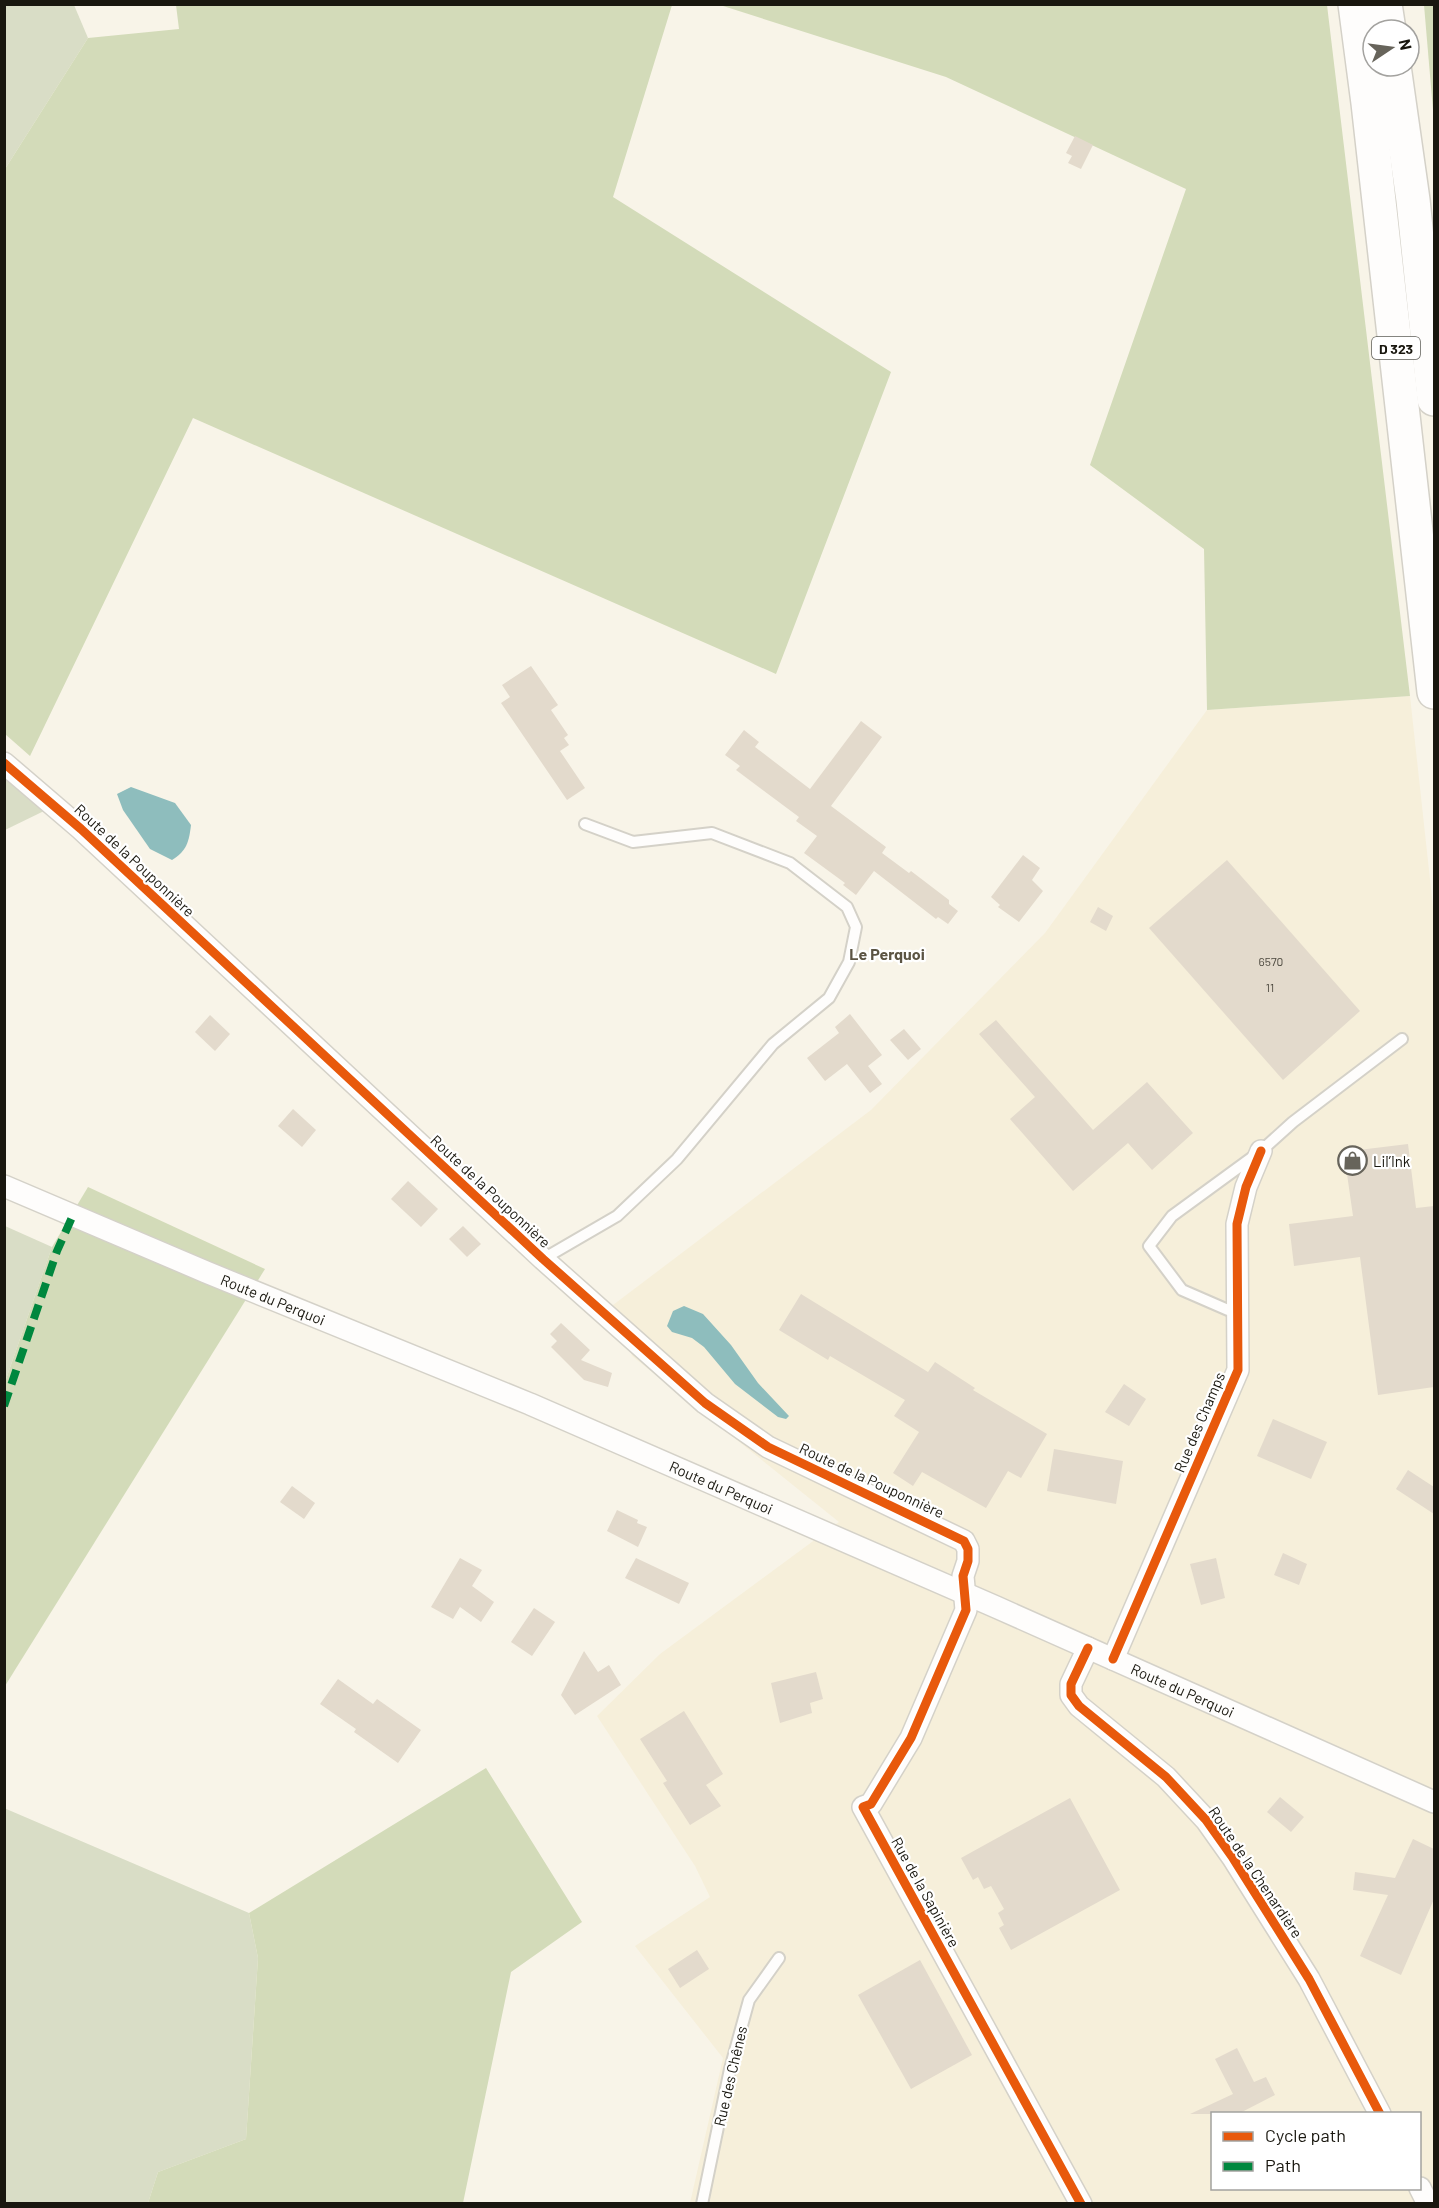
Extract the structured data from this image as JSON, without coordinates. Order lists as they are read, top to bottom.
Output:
{
  "streets": {
    "highway": ["D 323"],
    "street": [
      "Route de la Pouponnière",
      "Route du Perquoi",
      "Rue des Champs",
      "Route de la Chenardière",
      "Rue de la Sapinière"
    ],
    "lane": ["Rue des Chênes"]
  },
  "crossings": [
    ["Route de la Pouponnière", "Route du Perquoi"],
    ["Route de la Pouponnière", "Rue de la Sapinière"],
    ["Route du Perquoi", "Rue des Champs"],
    ["Route du Perquoi", "Route de la Chenardière"],
    ["Route du Perquoi", "Rue de la Sapinière"]
  ],
  "districts": ["Le Perquoi"],
  "places": {
    "shop": ["Lil’Ink"]
  },
  "house_numbers": ["6570", "11"],
  "legend": ["Cycle path", "Path"],
  "north": "right"
}
